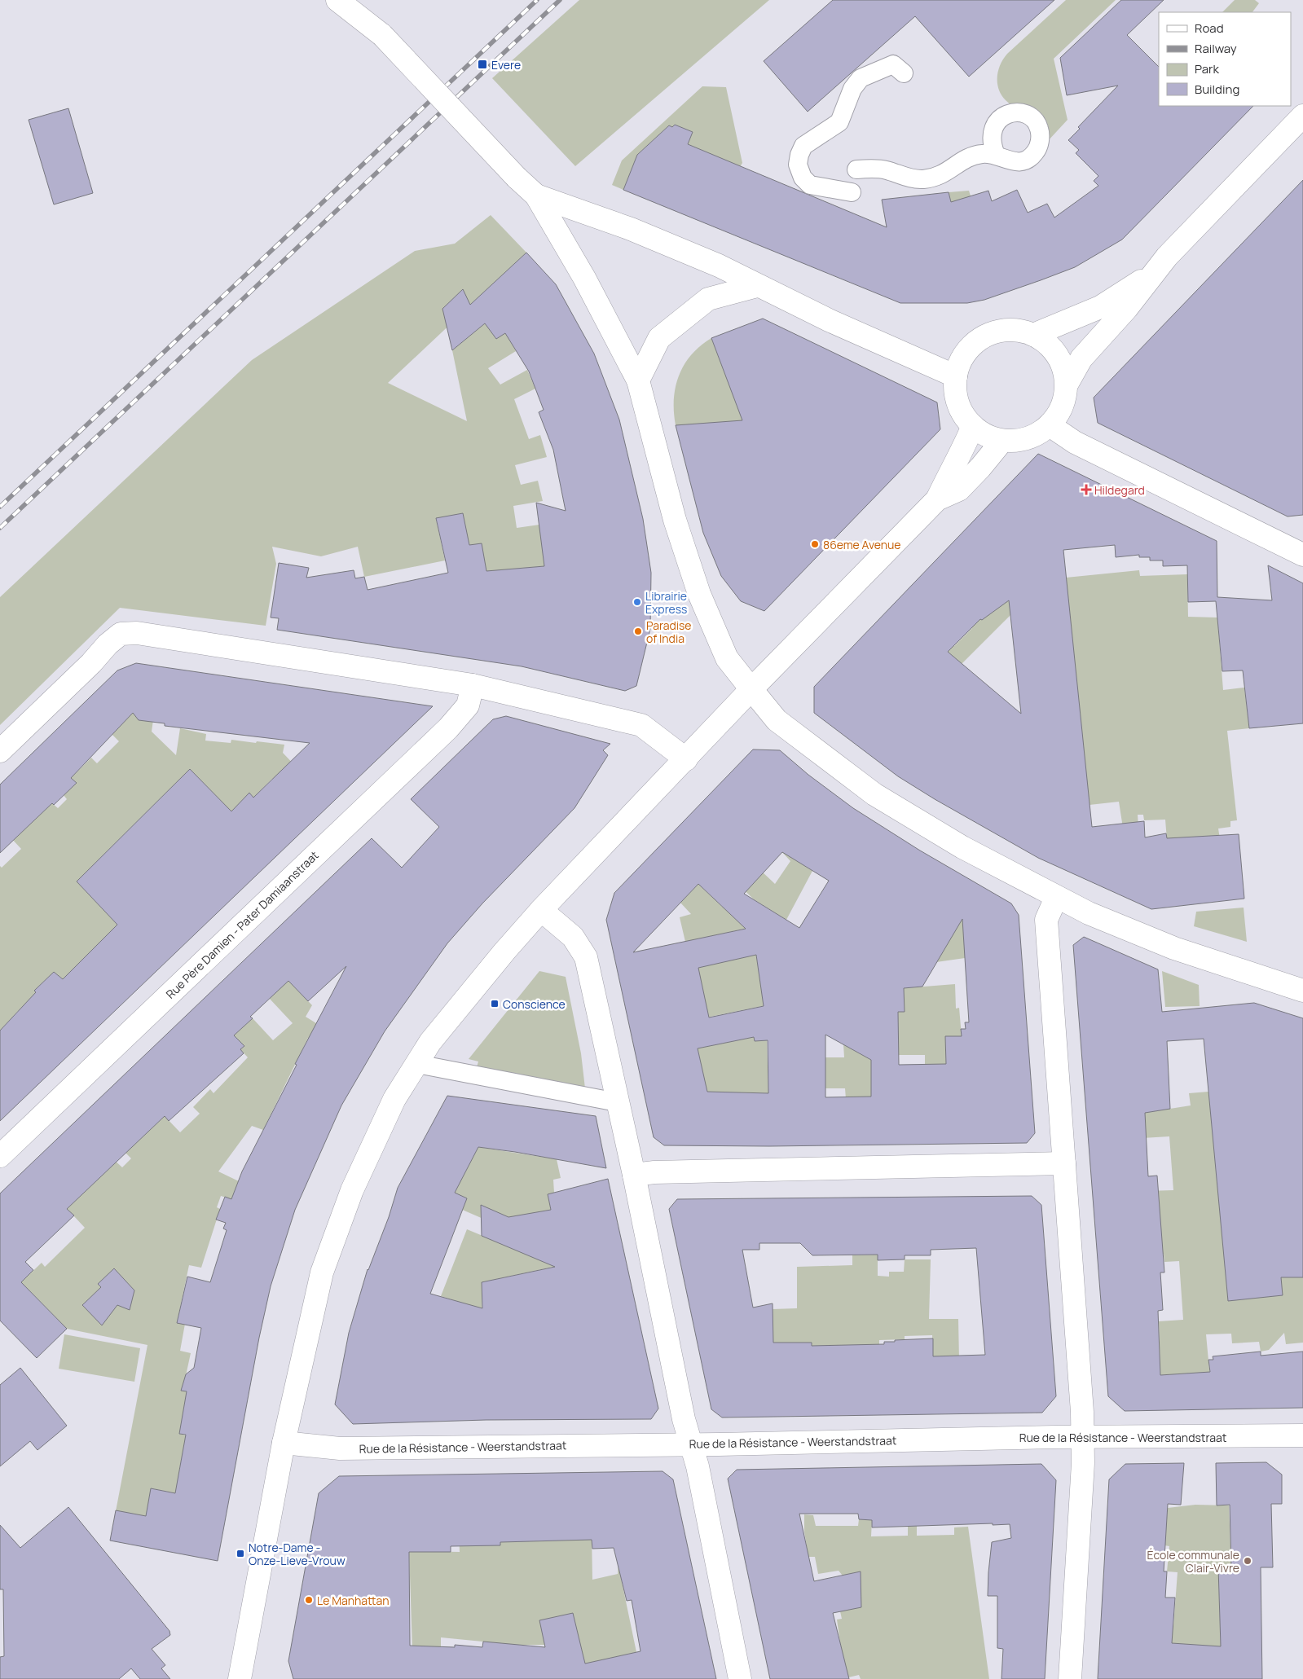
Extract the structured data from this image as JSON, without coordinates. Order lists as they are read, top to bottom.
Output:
{
  "streets": {
    "street": ["Rue Père Damien - Pater Damiaanstraat", "Rue de la Résistance - Weerstandstraat"]
  },
  "places": {
    "transit": ["Evere", "Conscience", "Notre-Dame - Onze-Lieve-Vrouw"],
    "health": ["Hildegard"],
    "other": [
      "86eme Avenue",
      "Librairie Express",
      "Paradise of India",
      "École communale Clair-Vivre",
      "Le Manhattan"
    ]
  },
  "legend": [
    "Road",
    "Railway",
    "Park",
    "Building"
  ]
}
